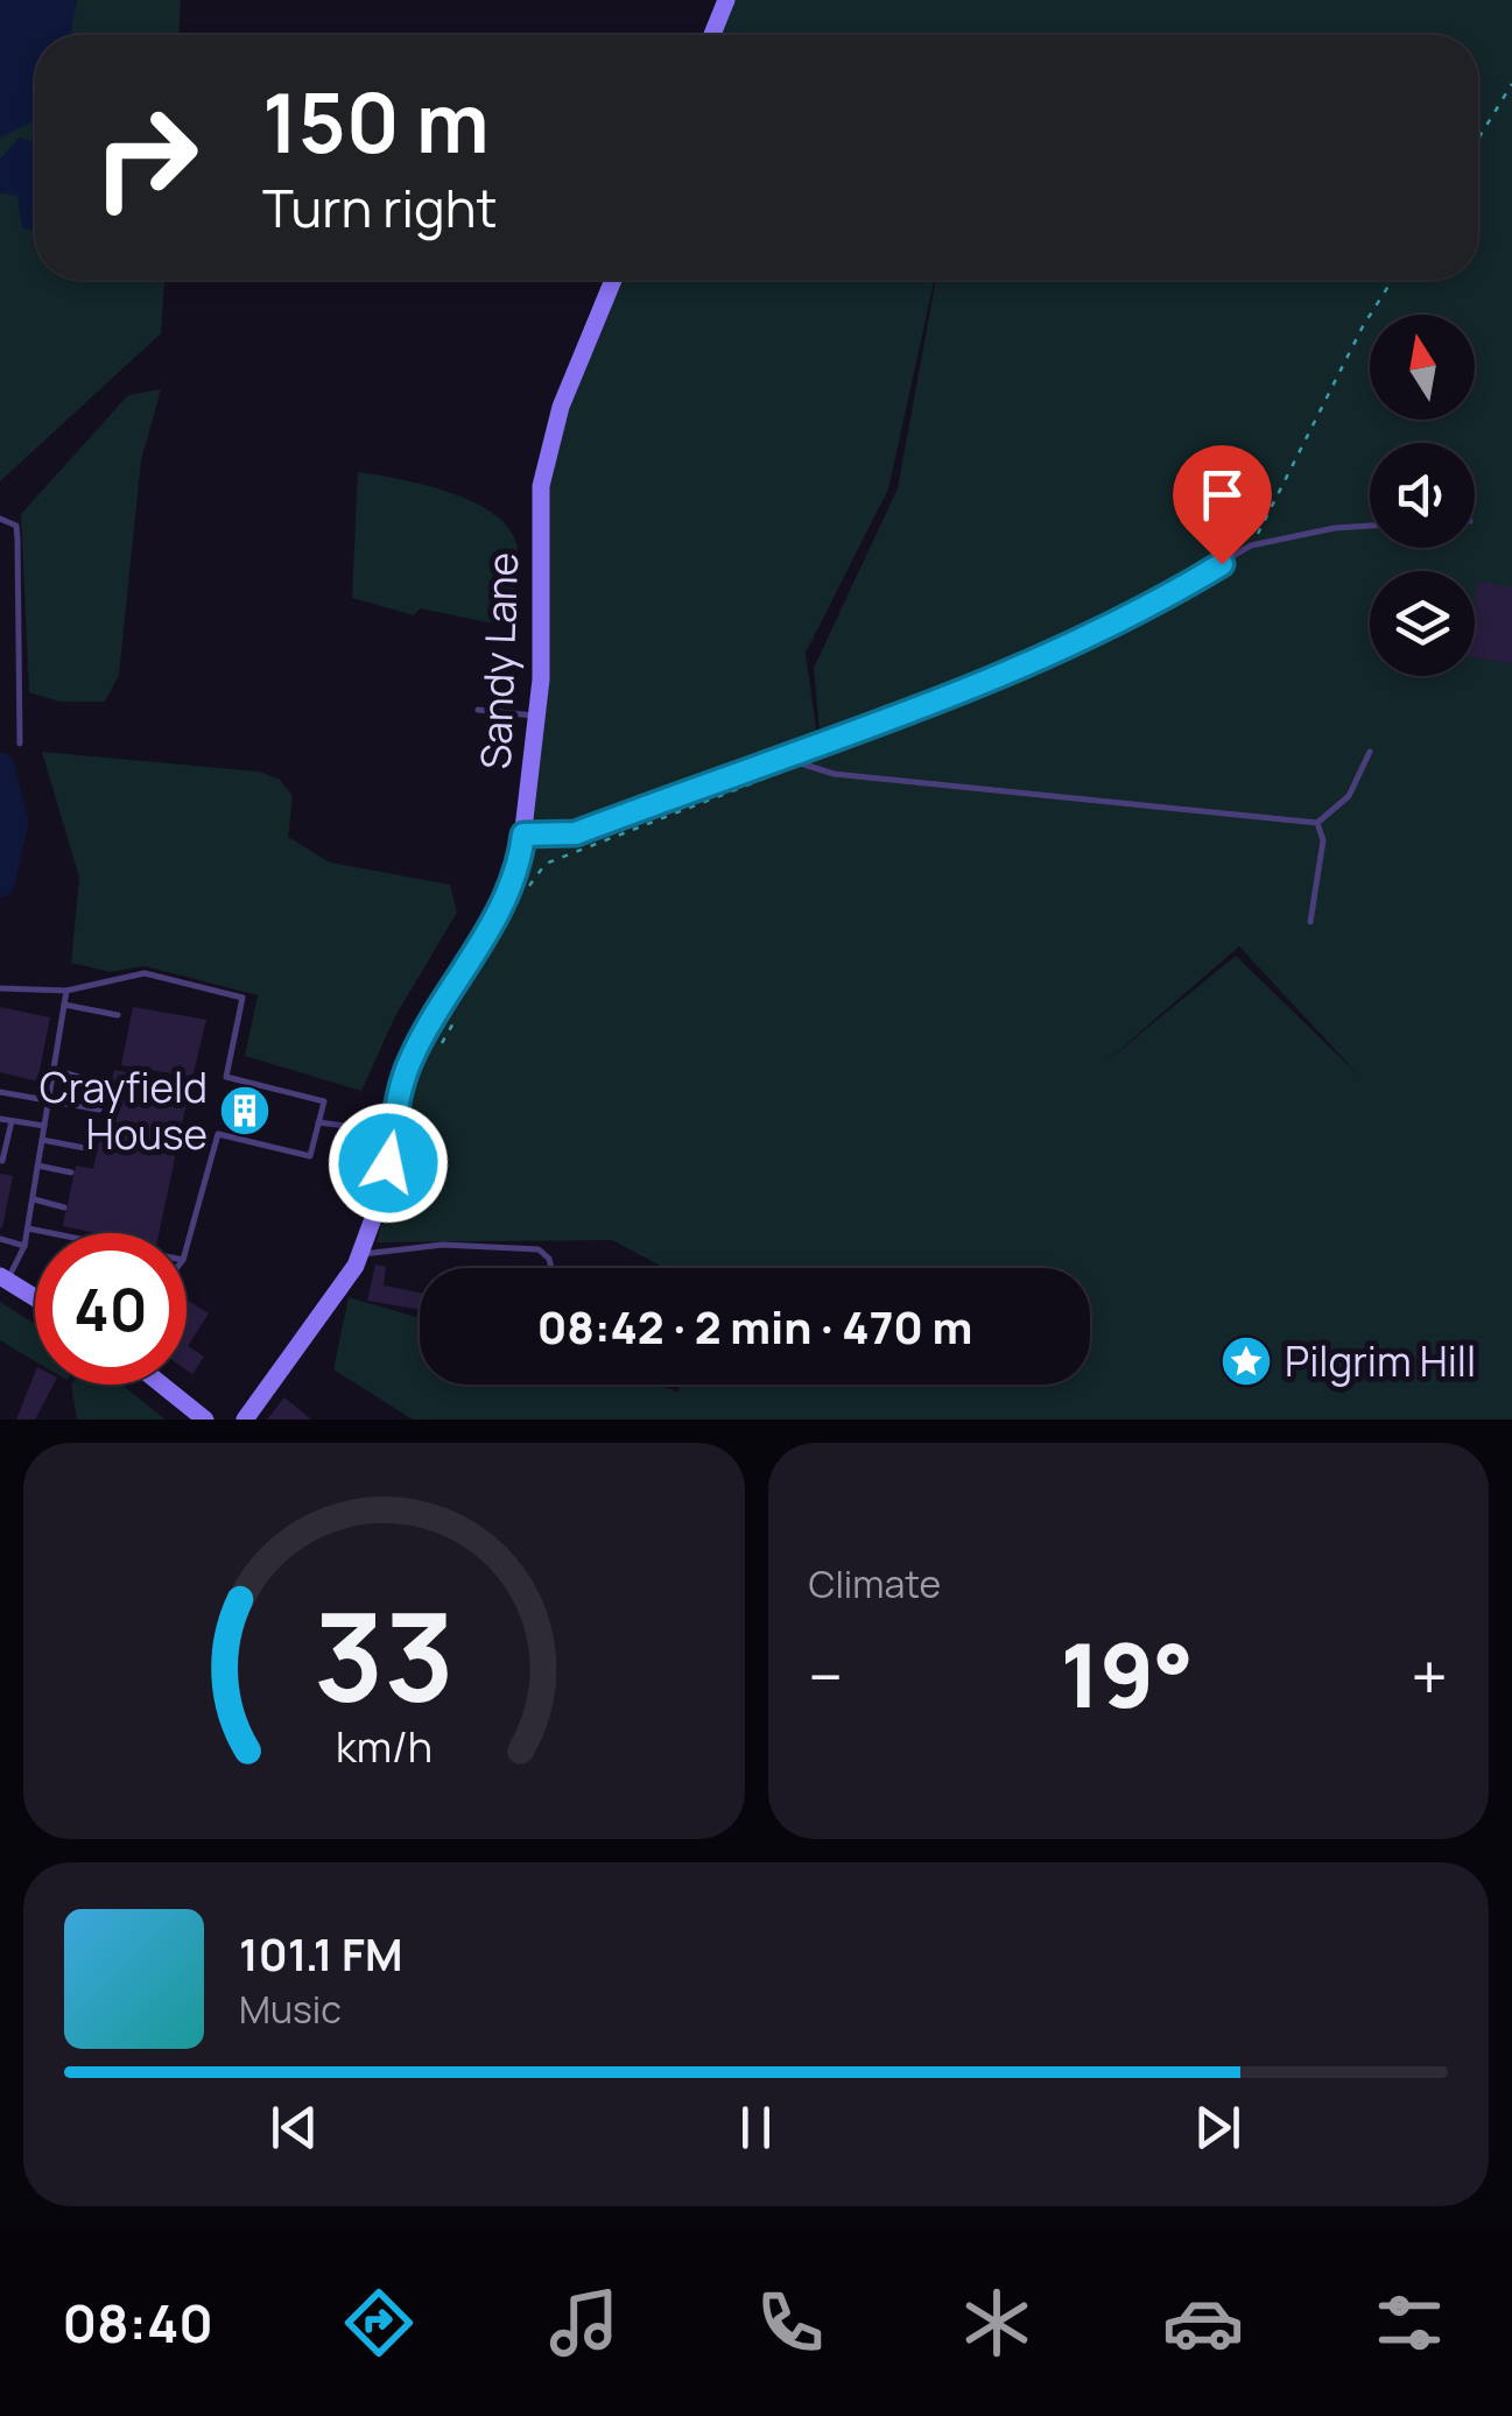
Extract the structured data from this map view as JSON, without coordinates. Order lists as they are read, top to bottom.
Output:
{
  "streets": {
    "street": ["Sandy Lane"]
  },
  "places": {
    "building": ["Crayfield House"],
    "place": ["Pilgrim Hill"]
  },
  "north": "top",
  "page": {
    "turn": ["150 m", "Turn right"],
    "limit": "40",
    "trip": "08:42 · 2 min · 470 m",
    "tile": "Climate",
    "heat": ["−", "19°", "+"],
    "song": ["101.1 FM", "Music"],
    "tabs": "08:40",
    "gauge": ["33", "km/h"]
  }
}
